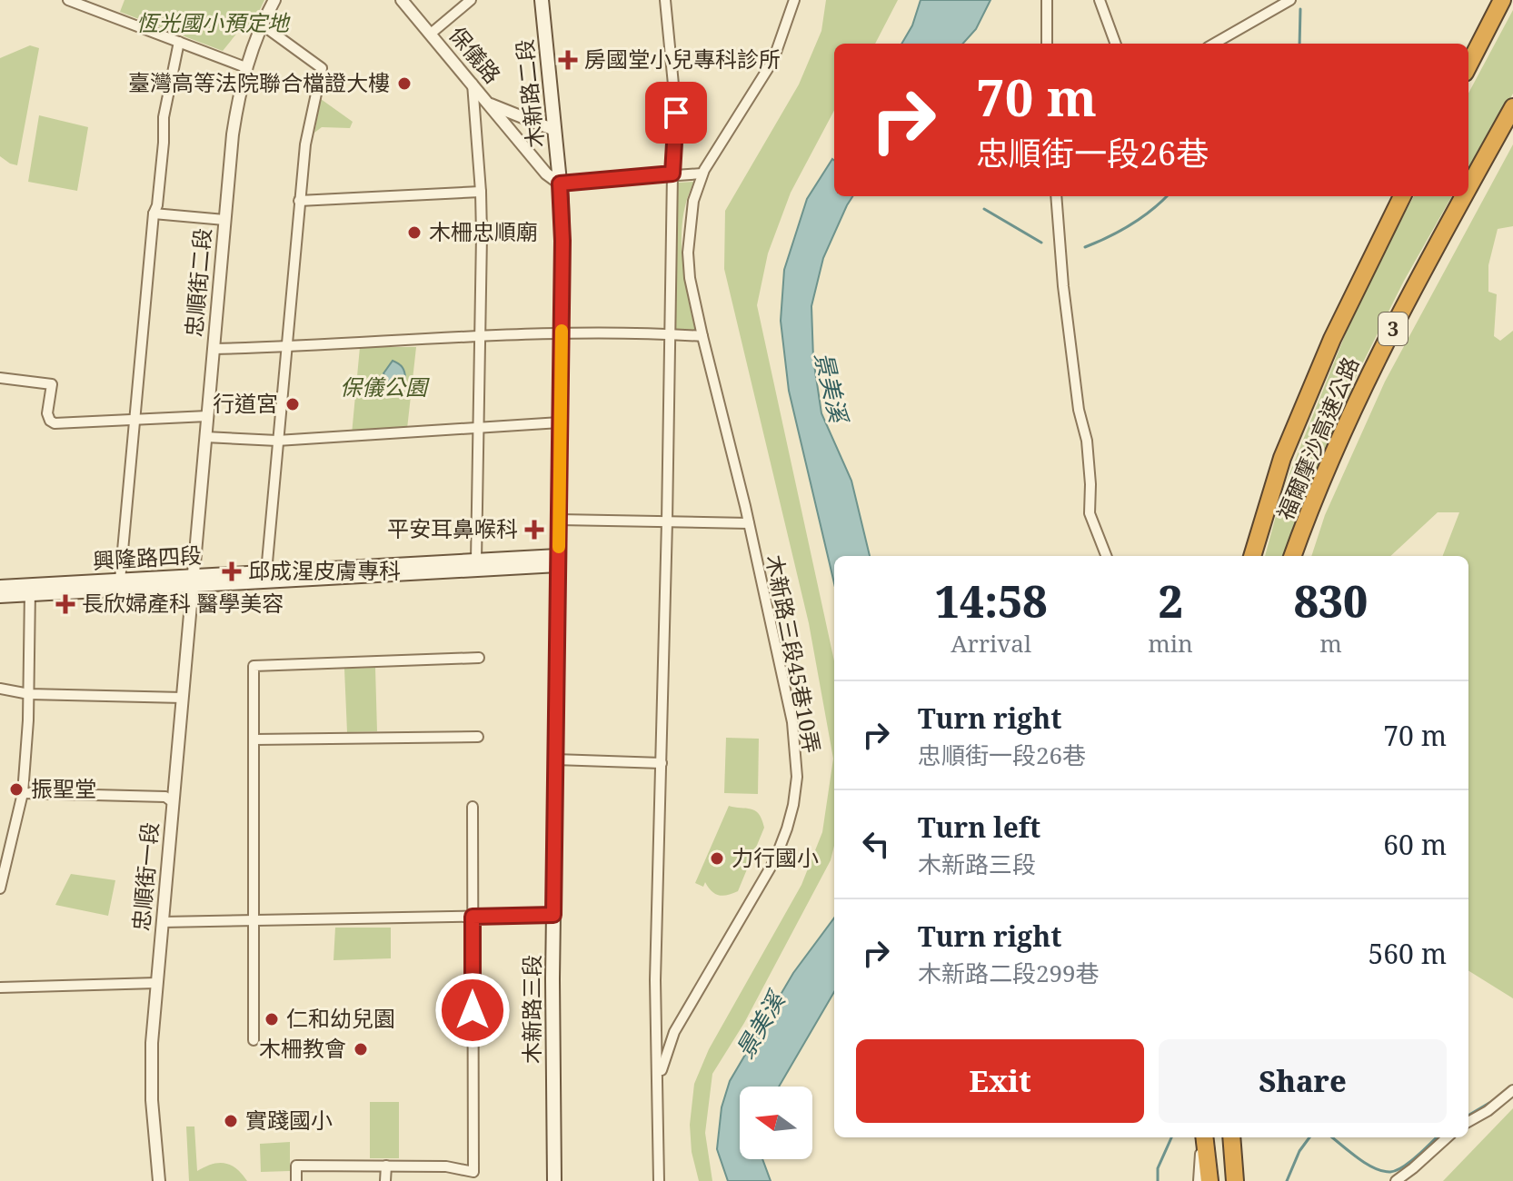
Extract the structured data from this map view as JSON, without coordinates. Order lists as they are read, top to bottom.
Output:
{
  "streets": {
    "highway": ["3", "福爾摩沙高速公路"],
    "main road": ["木新路二段", "興隆路四段", "木新路三段"],
    "street": [
      "保儀路",
      "忠順街二段",
      "木新路三段45巷10弄",
      "忠順街一段"
    ]
  },
  "crossings": [
    ["保儀路", "木新路二段"],
    ["保儀路", "木新路三段"],
    ["木新路二段", "木新路三段"],
    ["忠順街二段", "興隆路四段"],
    ["忠順街二段", "忠順街一段"],
    ["興隆路四段", "忠順街一段"],
    ["興隆路四段", "木新路三段"]
  ],
  "water": ["景美溪"],
  "parks": ["恆光國小預定地", "保儀公園"],
  "places": {
    "health": [
      "房國堂小兒專科診所",
      "平安耳鼻喉科",
      "邱成湦皮膚專科",
      "長欣婦產科 醫學美容"
    ],
    "other": [
      "臺灣高等法院聯合檔證大樓",
      "木柵忠順廟",
      "行道宮",
      "振聖堂",
      "力行國小",
      "仁和幼兒園",
      "木柵教會",
      "實踐國小"
    ]
  },
  "north": "left",
  "page": {
    "turn": ["70 m", "忠順街一段26巷"],
    "eta": [
      "14:58",
      "Arrival",
      "2",
      "min",
      "830",
      "m"
    ],
    "list": [
      {
        "name": "Turn right",
        "note": "忠順街一段26巷",
        "value": "70 m"
      },
      {
        "name": "Turn left",
        "note": "木新路三段",
        "value": "60 m"
      },
      {
        "name": "Turn right",
        "note": "木新路二段299巷",
        "value": "560 m"
      }
    ],
    "buttons": ["Exit", "Share"]
  }
}
